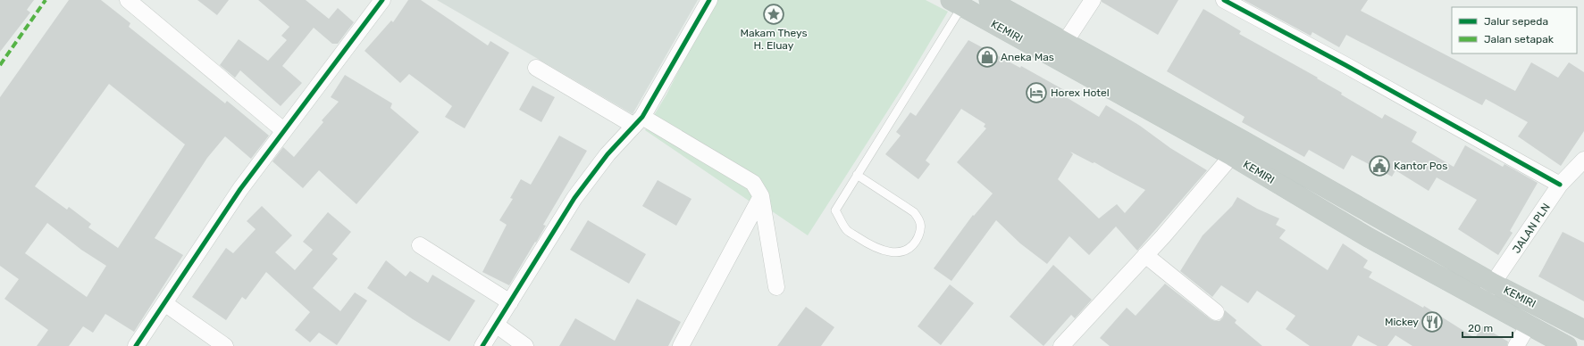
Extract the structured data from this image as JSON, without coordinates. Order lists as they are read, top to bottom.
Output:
{
  "streets": {
    "highway": ["KEMIRI"],
    "street": ["JALAN PLN"]
  },
  "crossings": [
    ["KEMIRI", "JALAN PLN"]
  ],
  "places": {
    "place": ["Makam Theys H. Eluay"],
    "shop": ["Aneka Mas"],
    "hotel": ["Horex Hotel"],
    "public building": ["Kantor Pos"],
    "restaurant": ["Mickey"]
  },
  "legend": ["Jalur sepeda", "Jalan setapak"],
  "scale_bar": "20 m"
}
